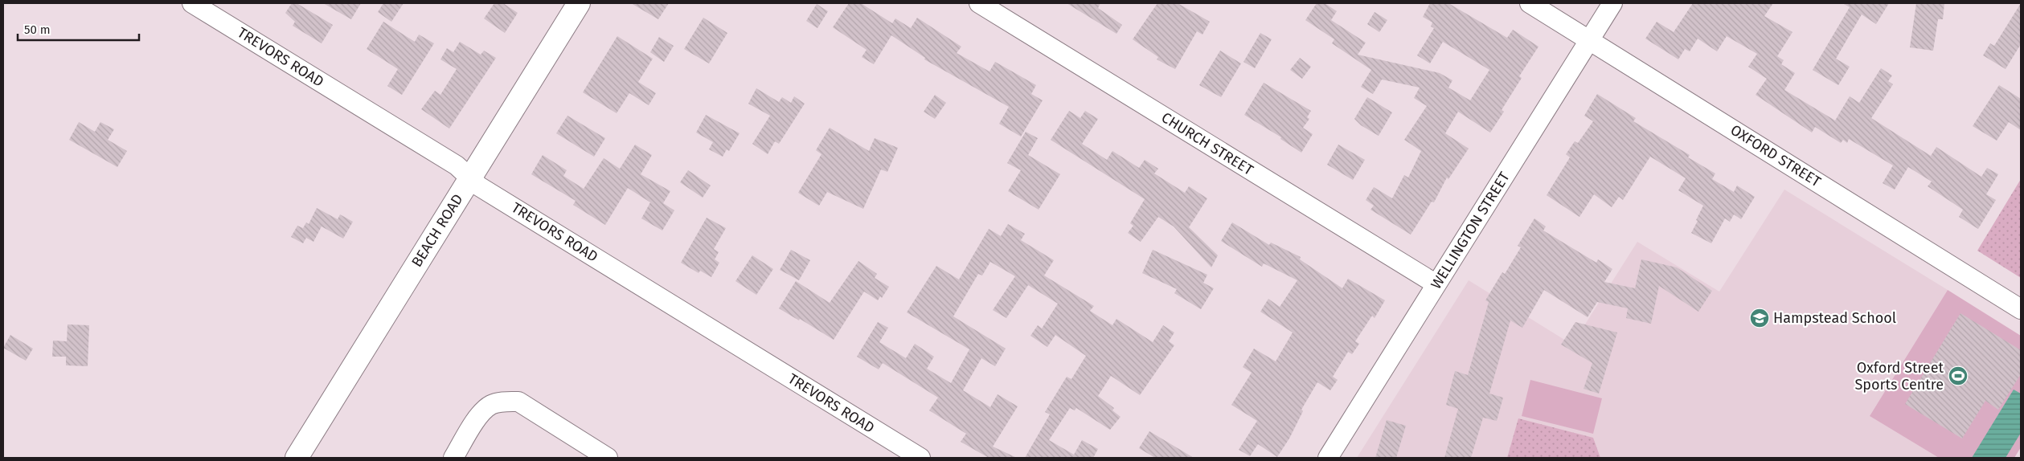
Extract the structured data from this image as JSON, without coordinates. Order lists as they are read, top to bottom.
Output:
{
  "streets": {
    "street": [
      "TREVORS ROAD",
      "CHURCH STREET",
      "OXFORD STREET",
      "BEACH ROAD",
      "WELLINGTON STREET"
    ]
  },
  "crossings": [
    ["TREVORS ROAD", "BEACH ROAD"],
    ["CHURCH STREET", "WELLINGTON STREET"],
    ["OXFORD STREET", "WELLINGTON STREET"]
  ],
  "places": {
    "school or university": ["Hampstead School"],
    "sports": ["Oxford Street Sports Centre"]
  },
  "scale_bar": "50 m"
}
